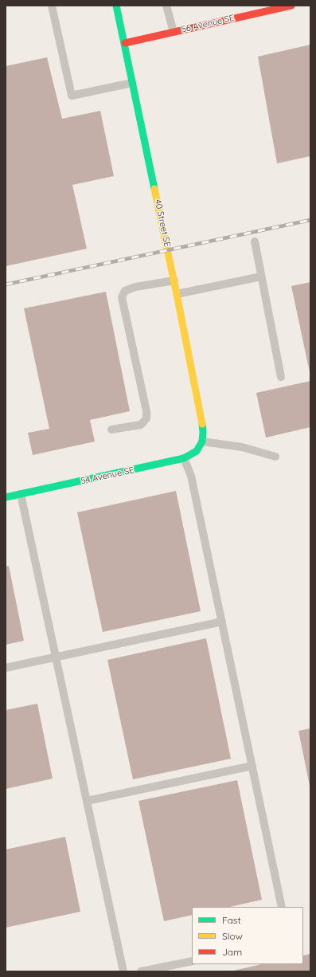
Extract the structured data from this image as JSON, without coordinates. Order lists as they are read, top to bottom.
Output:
{
  "streets": {
    "street": ["56 Avenue SE", "40 Street SE", "54 Avenue SE"]
  },
  "crossings": [
    ["56 Avenue SE", "40 Street SE"],
    ["40 Street SE", "54 Avenue SE"]
  ],
  "legend": ["Fast", "Slow", "Jam"]
}
